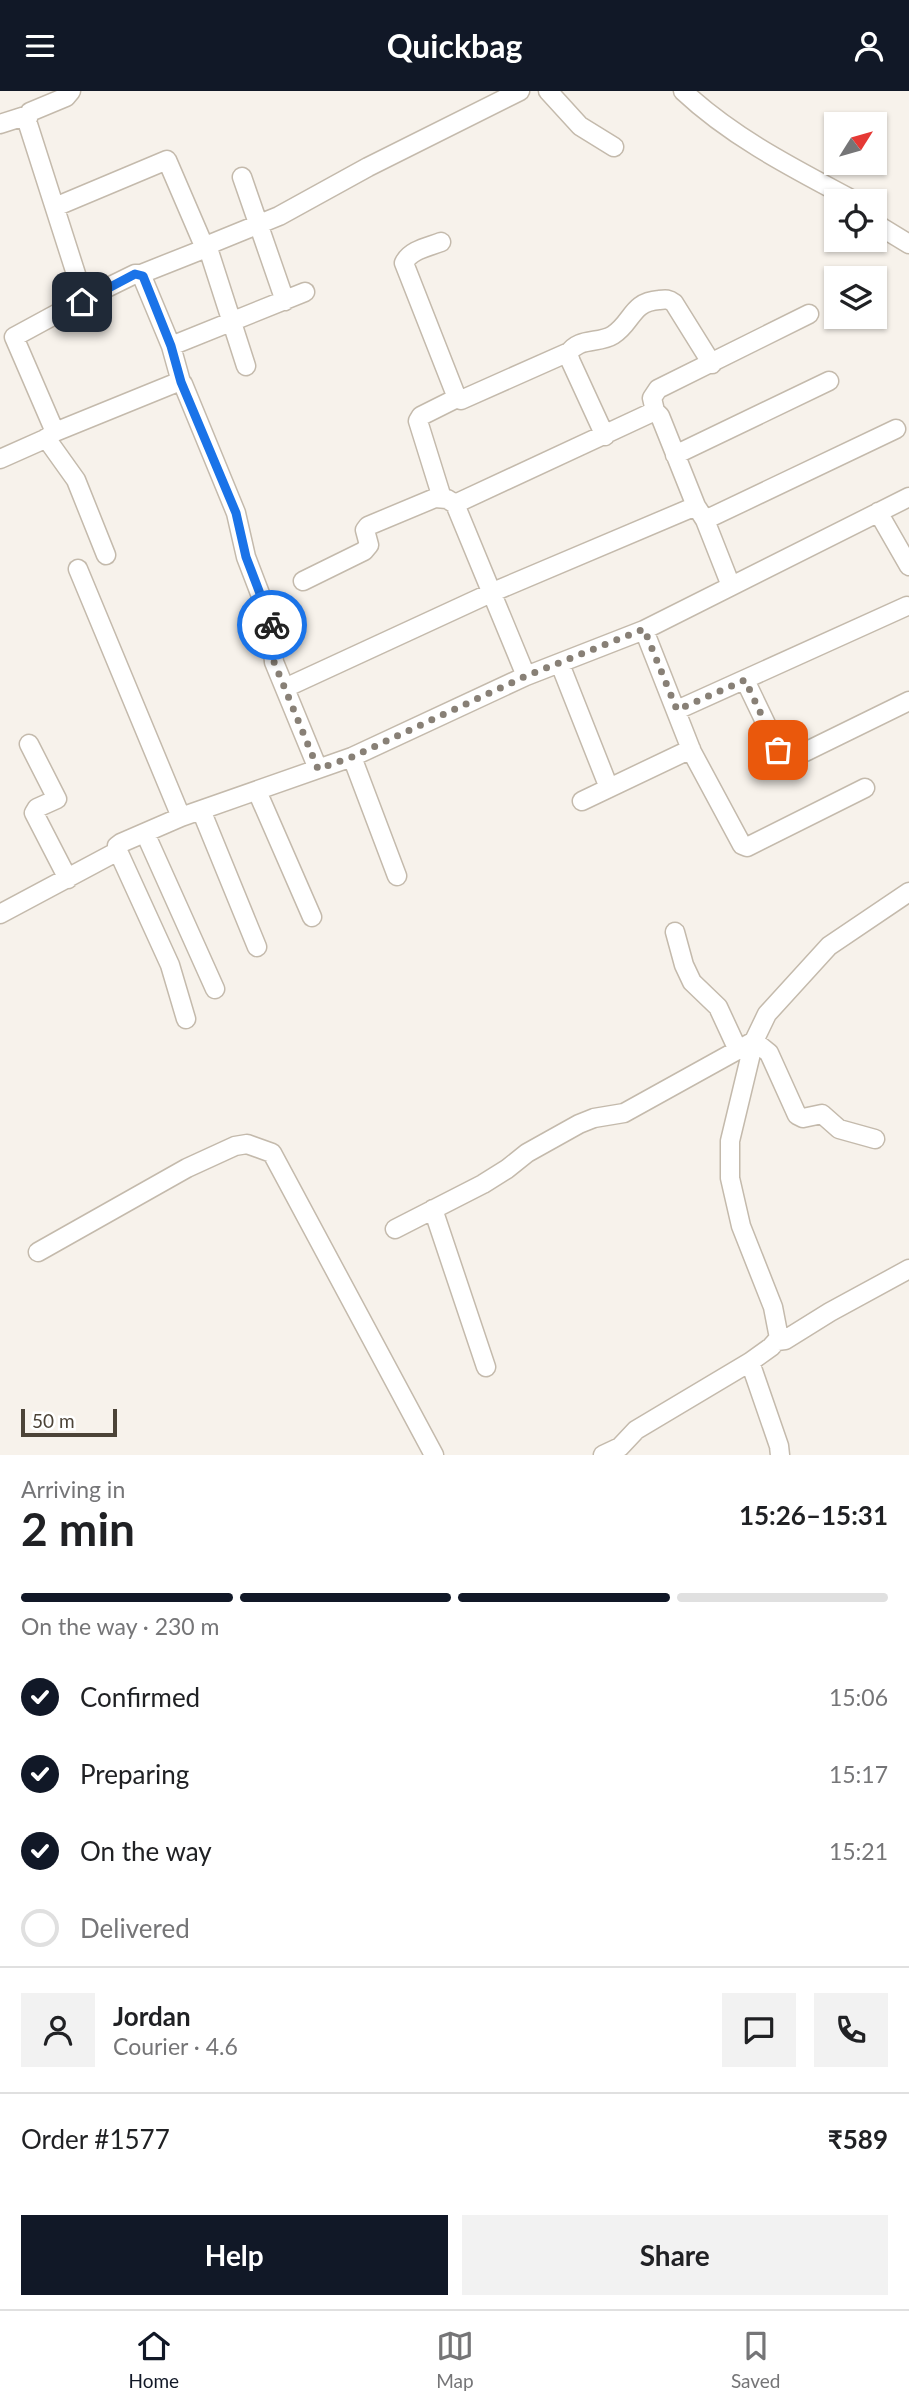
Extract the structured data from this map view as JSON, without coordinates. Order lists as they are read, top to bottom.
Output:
{
  "scale_bar": "50 m",
  "north": "top right",
  "page": {
    "header": "Quickbag",
    "scale": "50 m",
    "heading": ["2 min", "Arriving in", "15:26–15:31"],
    "panel": [
      "Jordan",
      "Courier · 4.6",
      "Order #1577",
      "₹589"
    ],
    "bar": "On the way · 230 m",
    "list": [
      ["Confirmed", "15:06"],
      ["Preparing", "15:17"],
      ["On the way", "15:21"],
      "Delivered"
    ],
    "buttons": ["Help", "Share"],
    "tabs": ["Home", "Map", "Saved"]
  }
}
